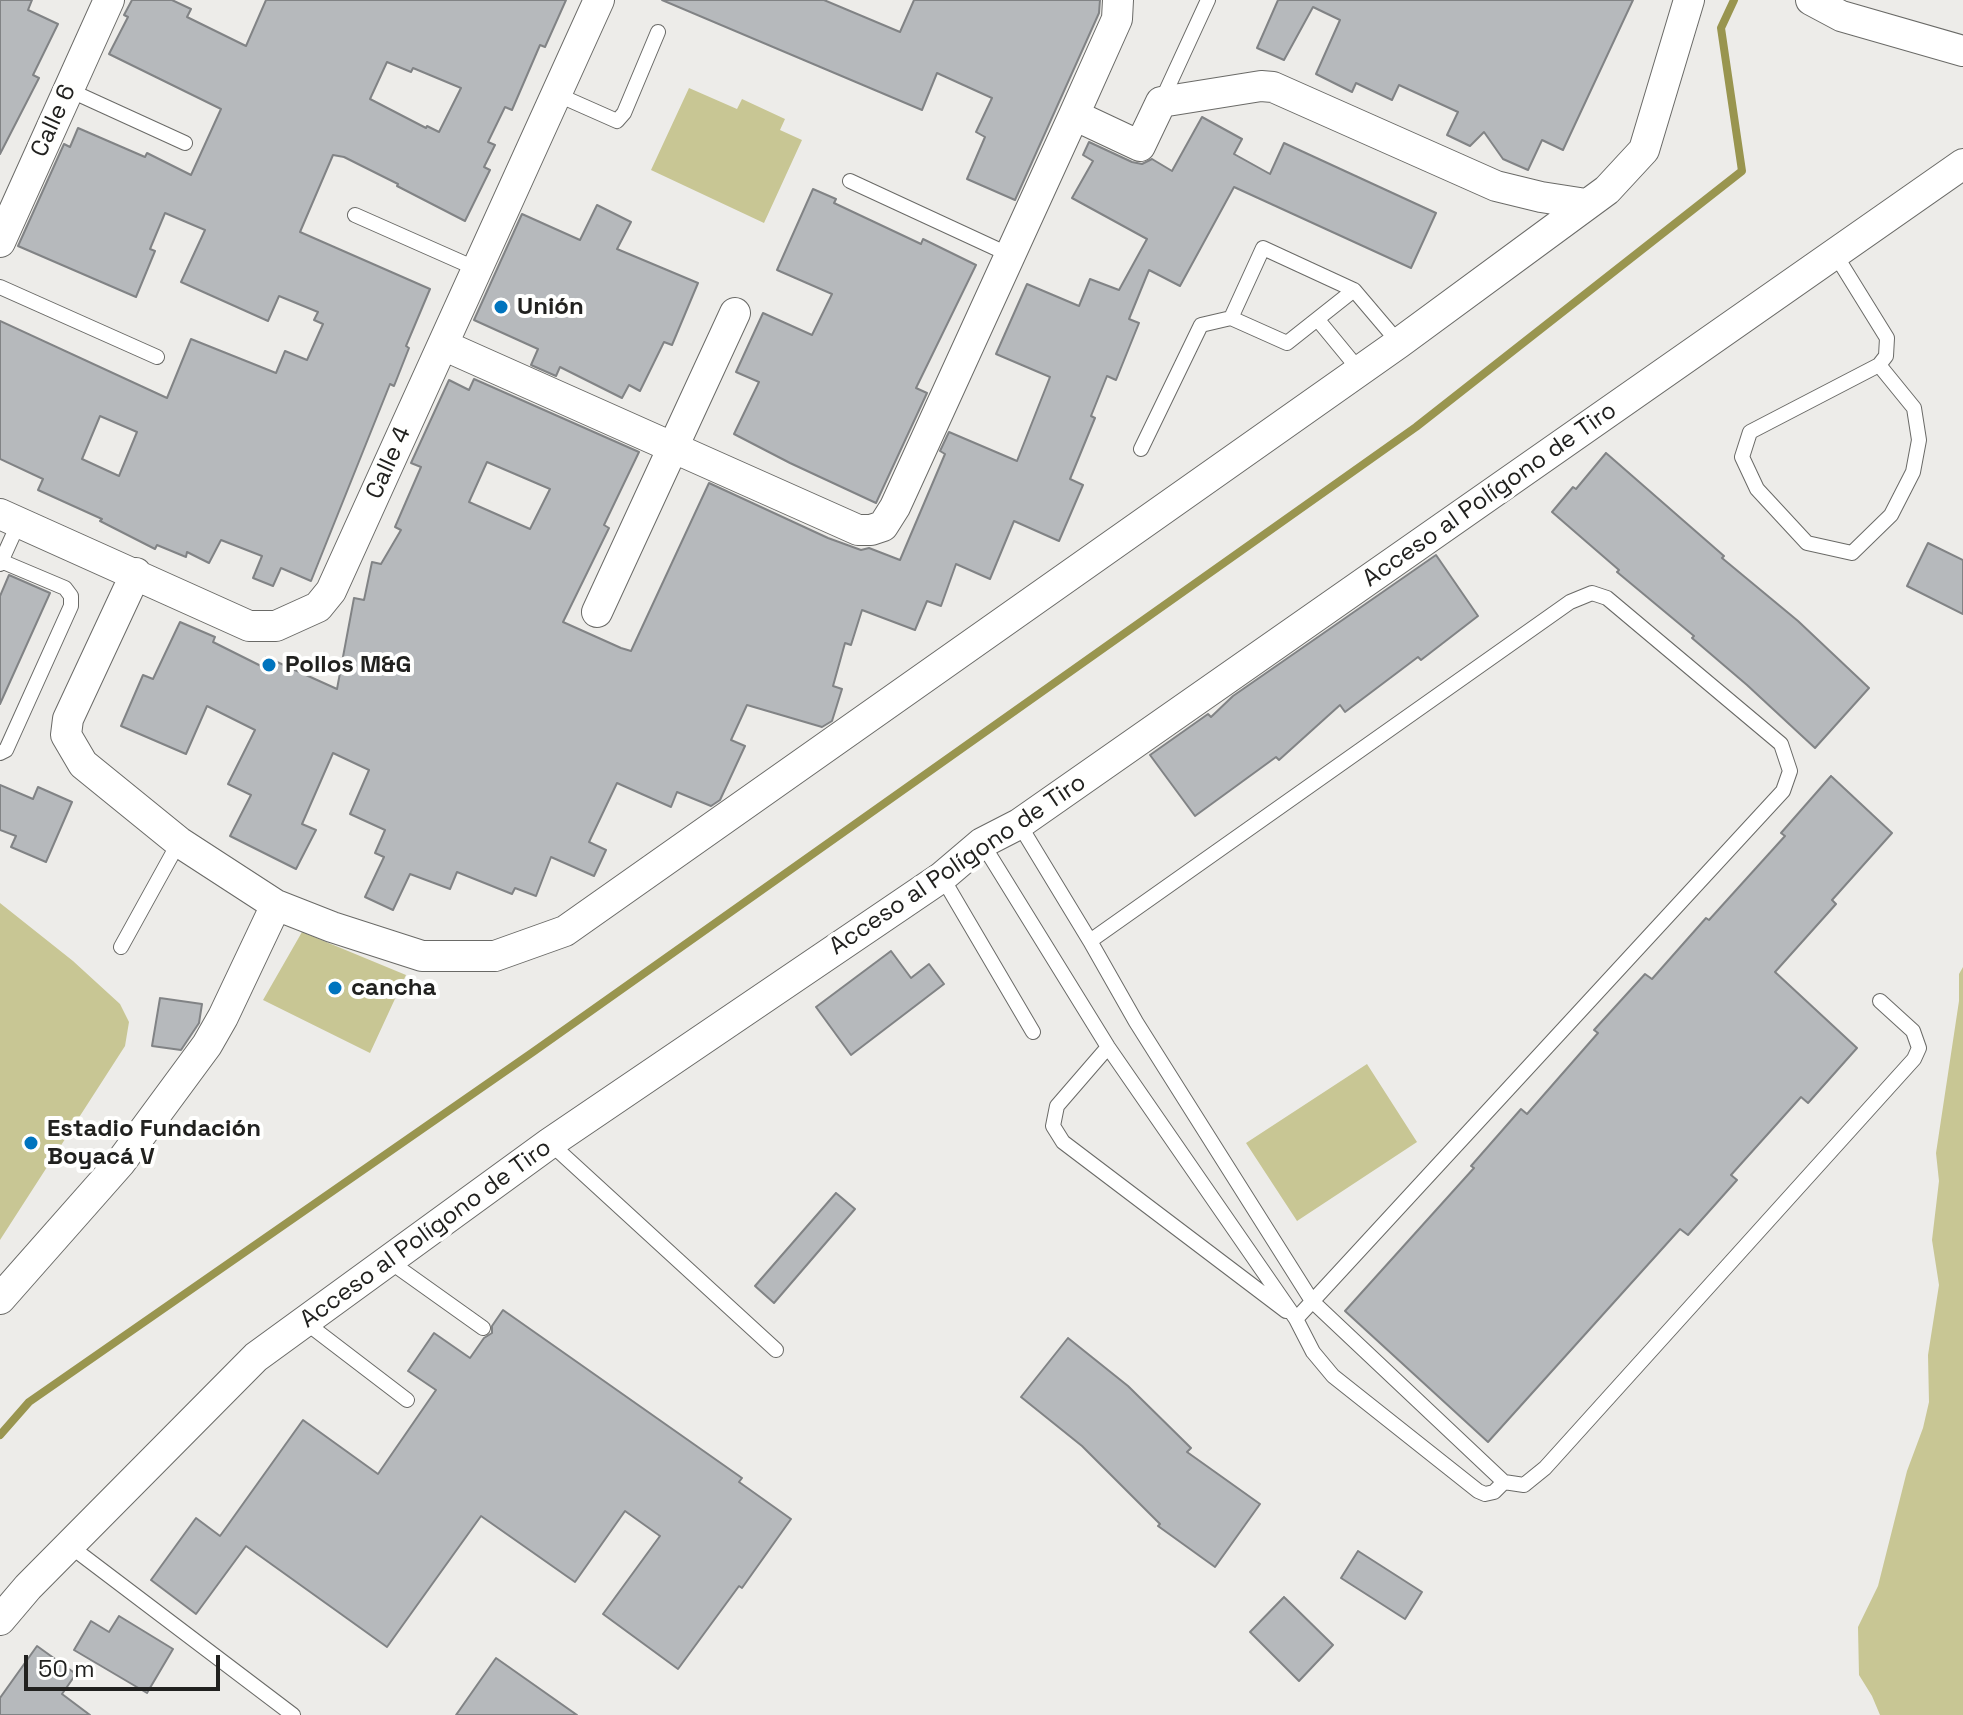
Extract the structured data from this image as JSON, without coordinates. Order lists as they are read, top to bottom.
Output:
{
  "streets": {
    "street": ["Calle 6", "Calle 4", "Acceso al Polígono de Tiro"]
  },
  "places": [
    "Unión",
    "Pollos M&G",
    "cancha",
    "Estadio Fundación Boyacá V"
  ],
  "scale_bar": "50 m"
}
